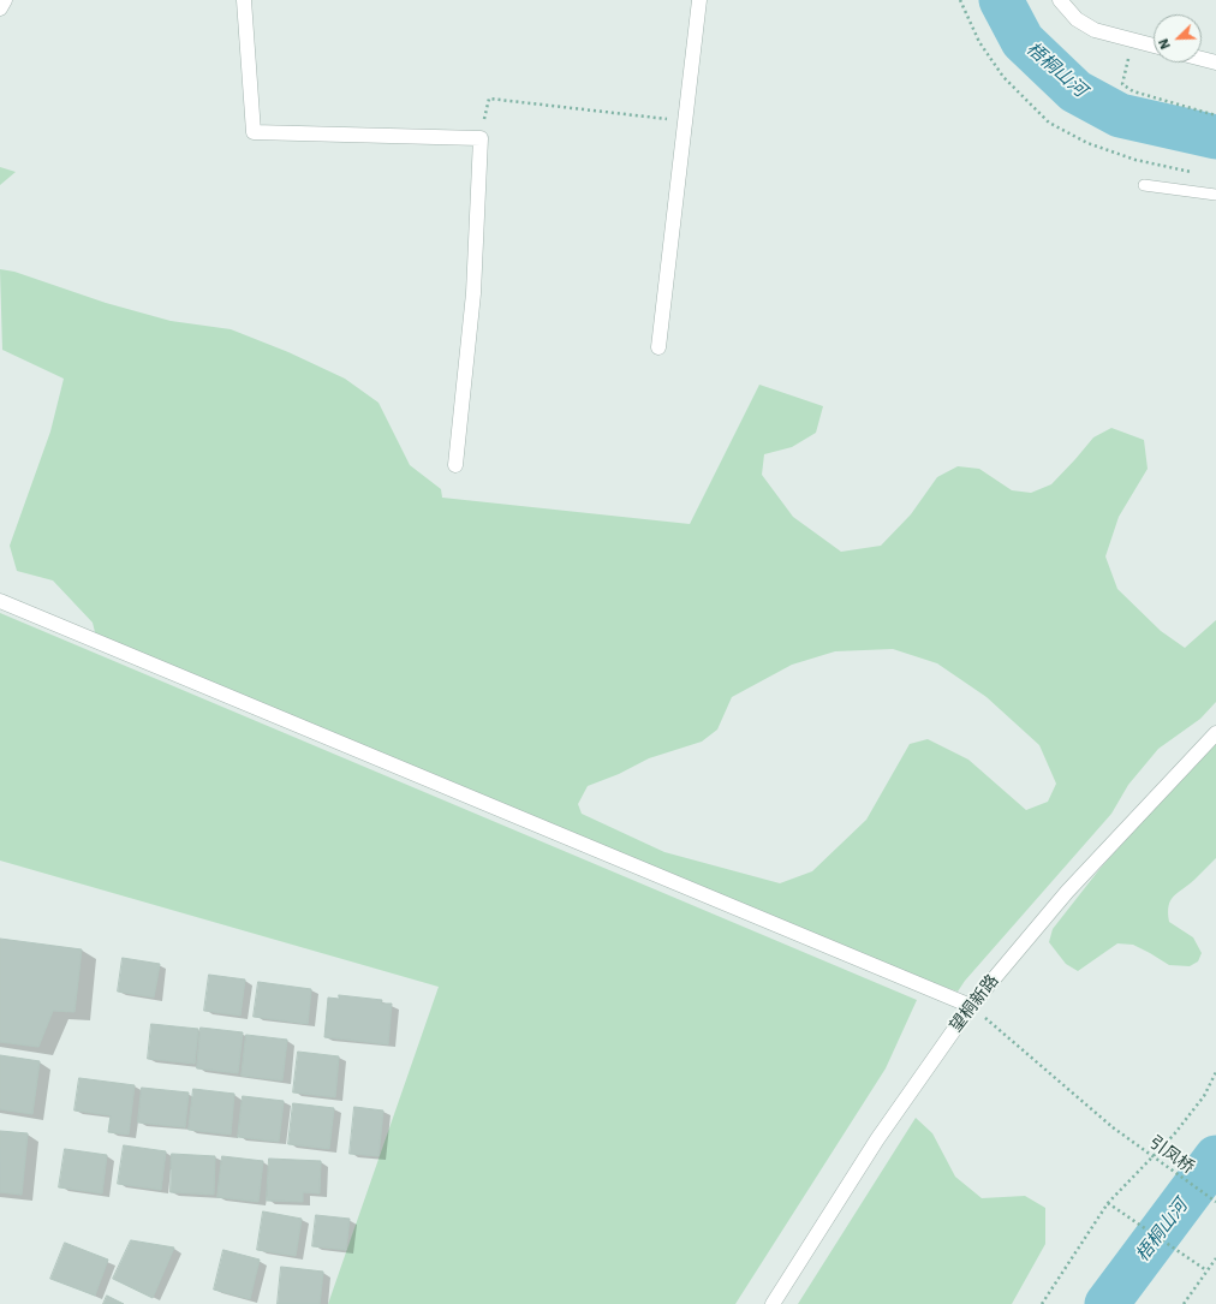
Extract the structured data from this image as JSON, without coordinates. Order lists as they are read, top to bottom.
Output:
{
  "streets": {
    "street": ["望桐新路"],
    "path": ["引凤桥"]
  },
  "crossings": [
    ["望桐新路", "引凤桥"]
  ],
  "water": ["梧桐山河"],
  "north": "bottom left"
}
